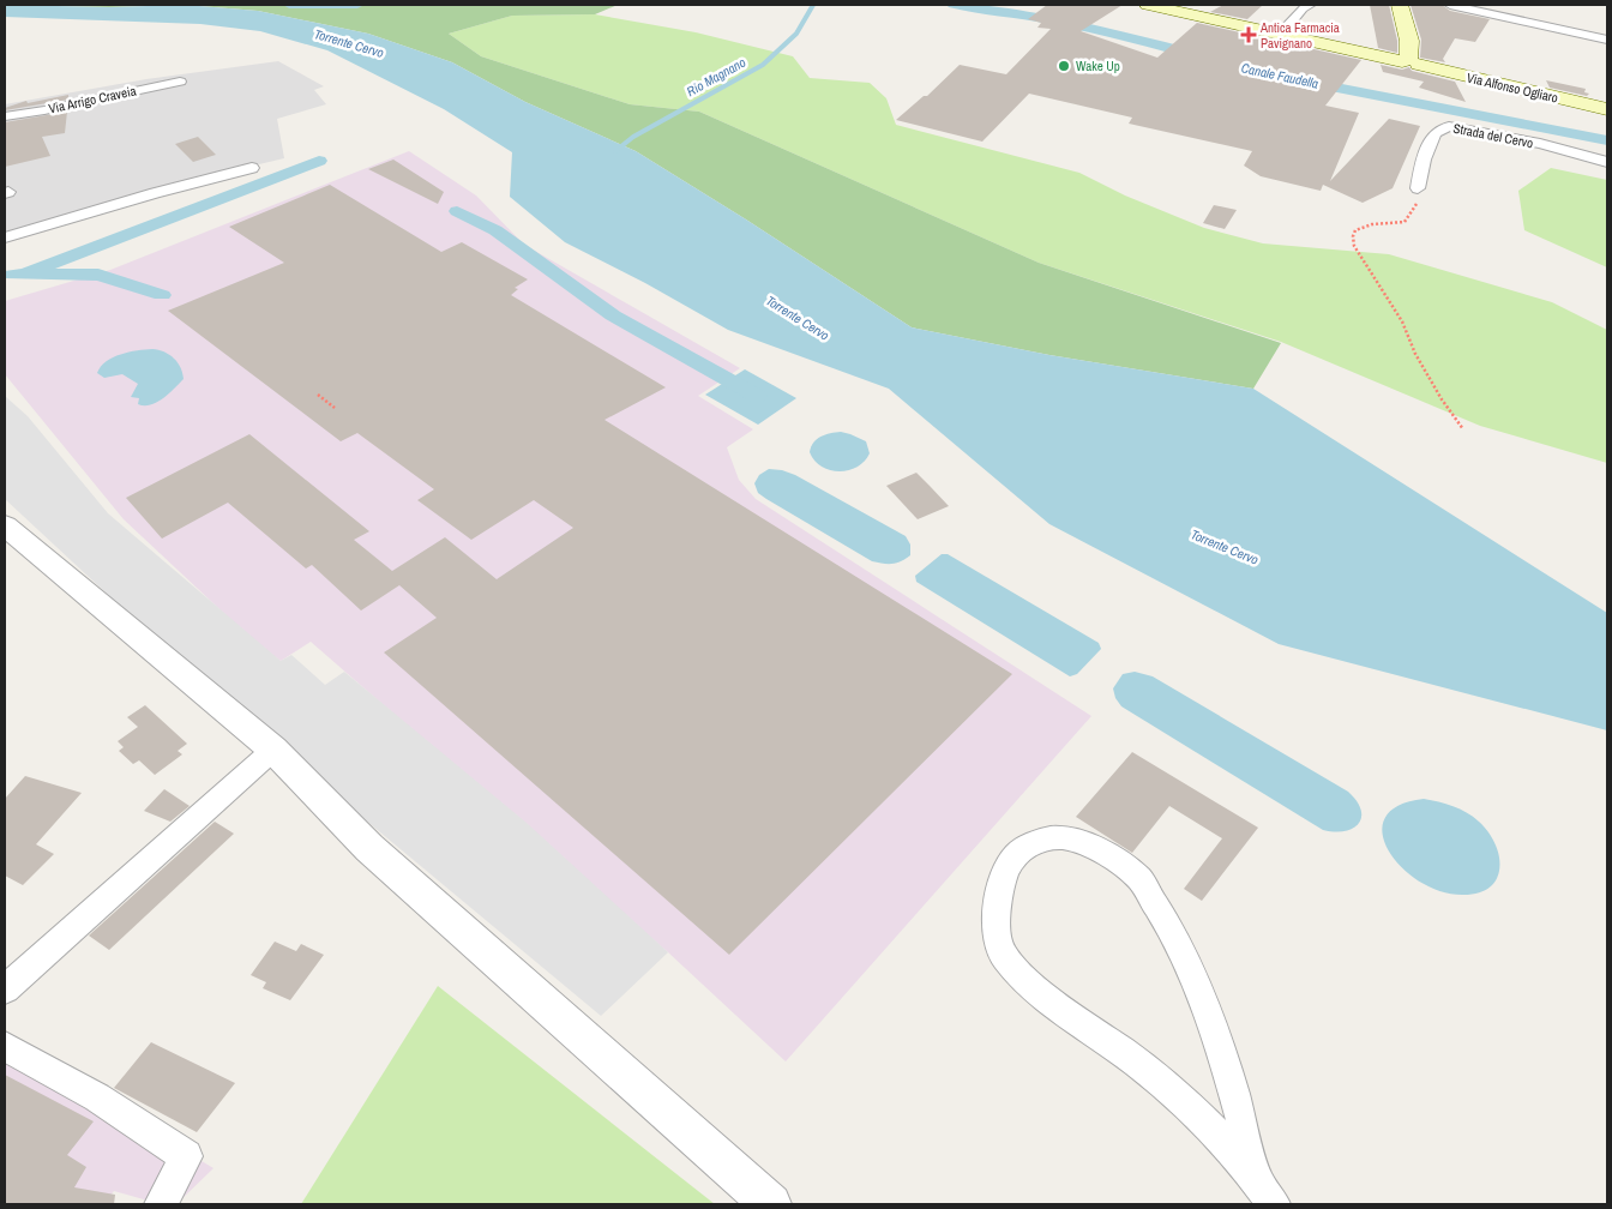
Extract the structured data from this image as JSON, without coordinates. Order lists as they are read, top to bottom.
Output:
{
  "streets": {
    "main road": ["Via Alfonso Ogliaro"],
    "street": ["Via Arrigo Craveia", "Strada del Cervo"]
  },
  "water": ["Torrente Cervo", "Canale Faudella", "Rio Magnano"],
  "places": {
    "health": ["Antica Farmacia Pavignano"],
    "other": ["Wake Up"]
  }
}
